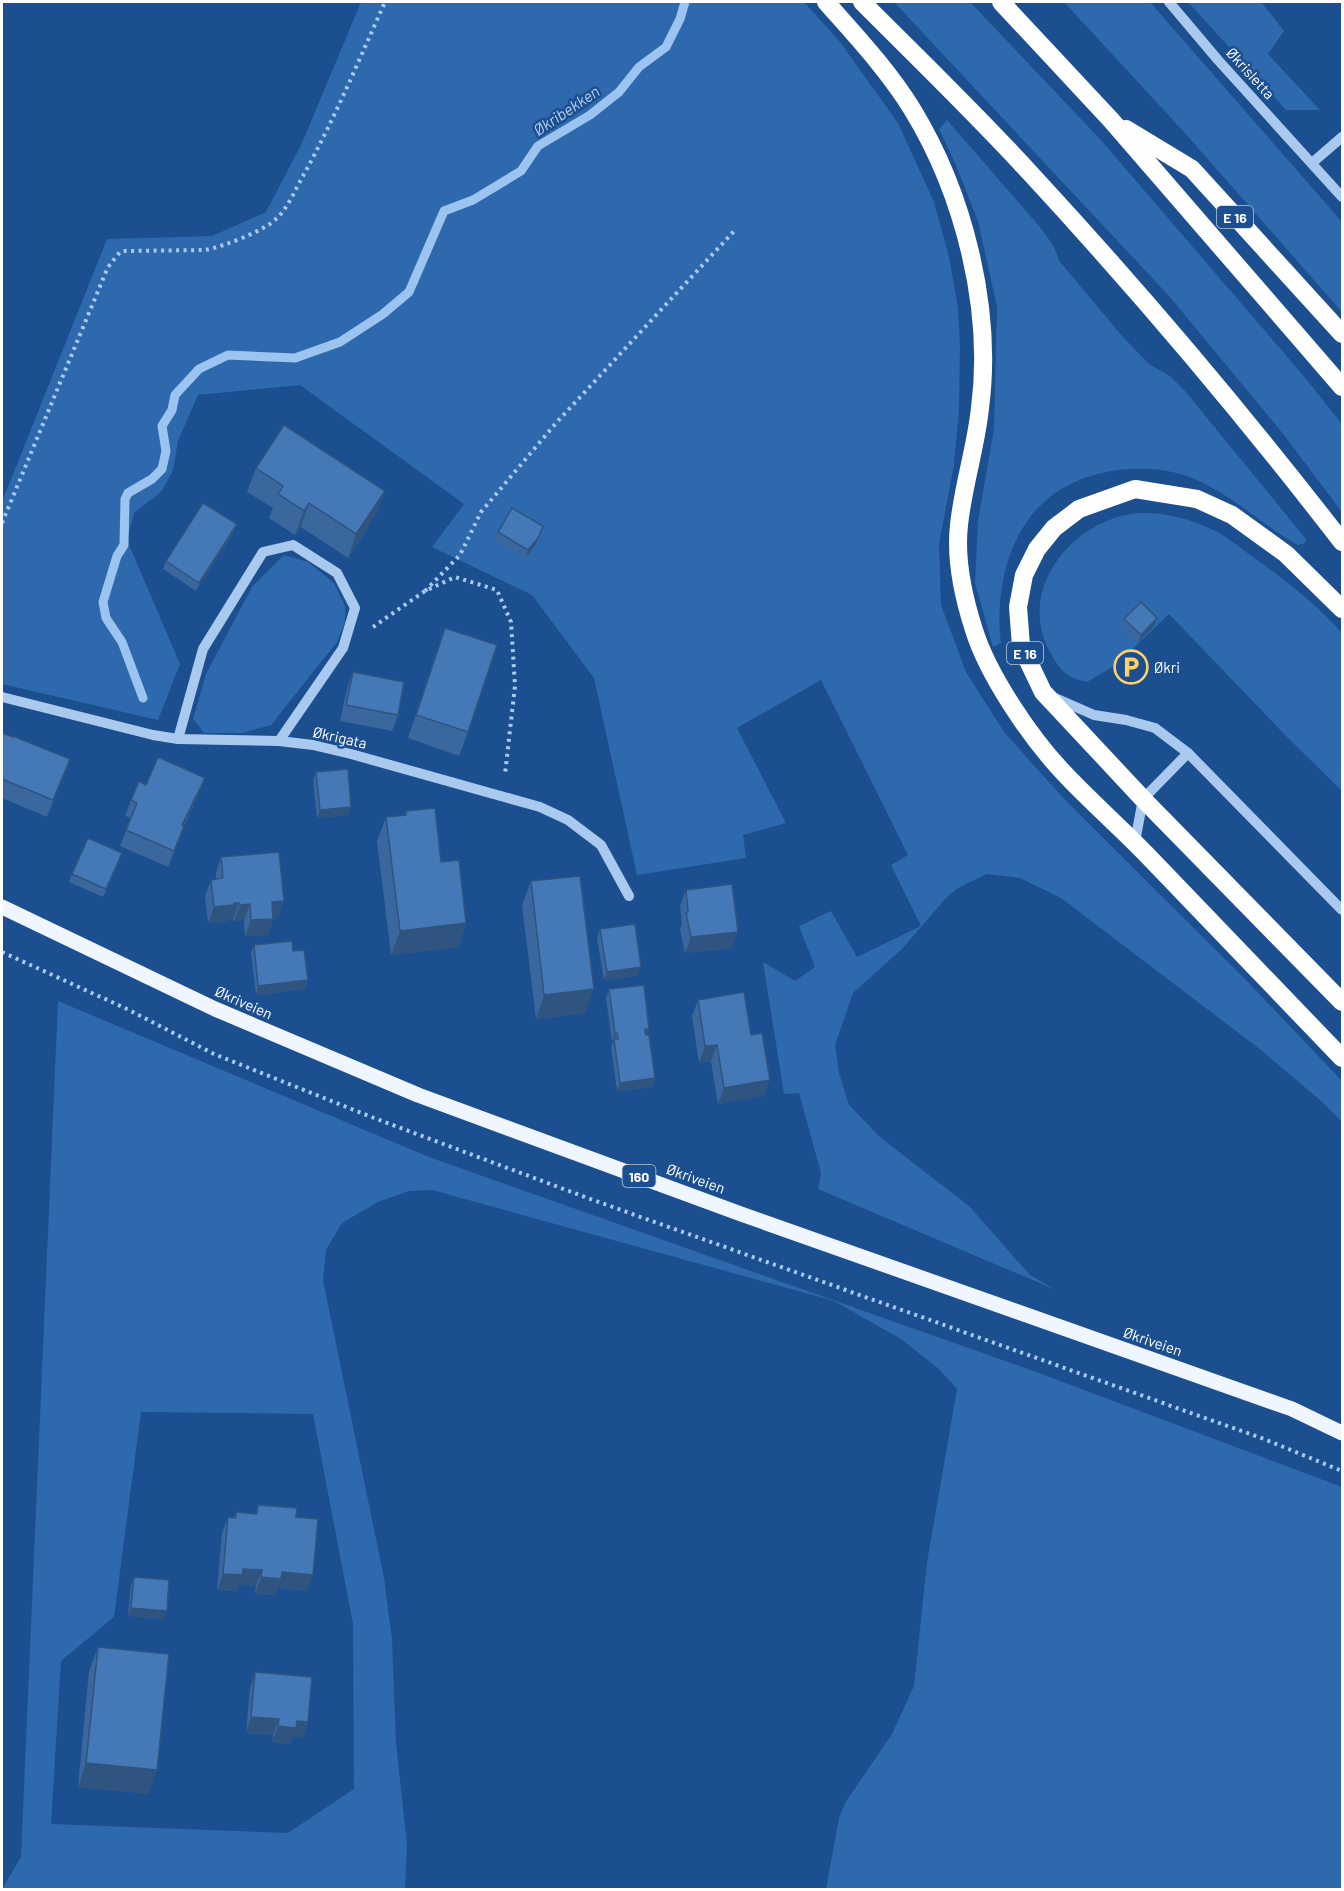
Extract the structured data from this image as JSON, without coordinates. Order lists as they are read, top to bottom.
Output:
{
  "streets": {
    "highway": ["E 16"],
    "main road": ["Økriveien", "160"],
    "street": ["Økrisletta", "Økrigata"]
  },
  "water": ["Økribekken"],
  "places": {
    "parking": ["Økri"]
  }
}
